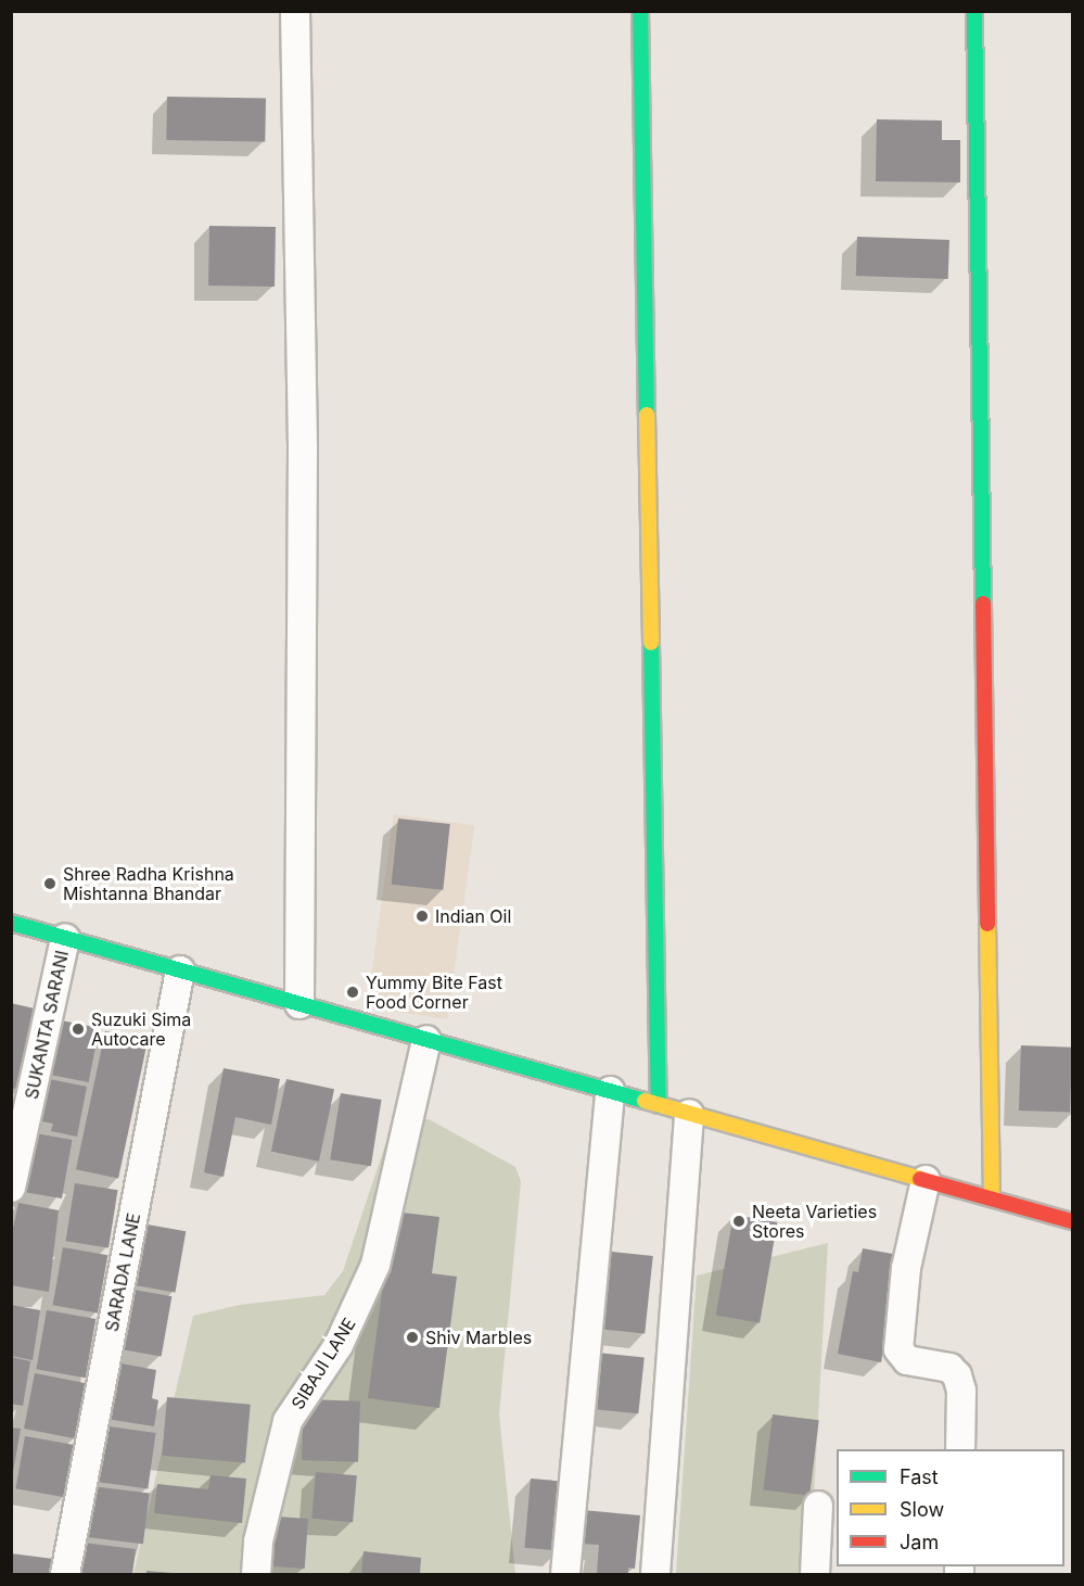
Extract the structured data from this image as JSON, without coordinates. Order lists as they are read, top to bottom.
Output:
{
  "streets": {
    "street": ["SUKANTA SARANI", "SARADA LANE", "SIBAJI LANE"]
  },
  "places": [
    "Shree Radha Krishna Mishtanna Bhandar",
    "Indian Oil",
    "Yummy Bite Fast Food Corner",
    "Suzuki Sima Autocare",
    "Neeta Varieties Stores",
    "Shiv Marbles"
  ],
  "legend": ["Fast", "Slow", "Jam"]
}
